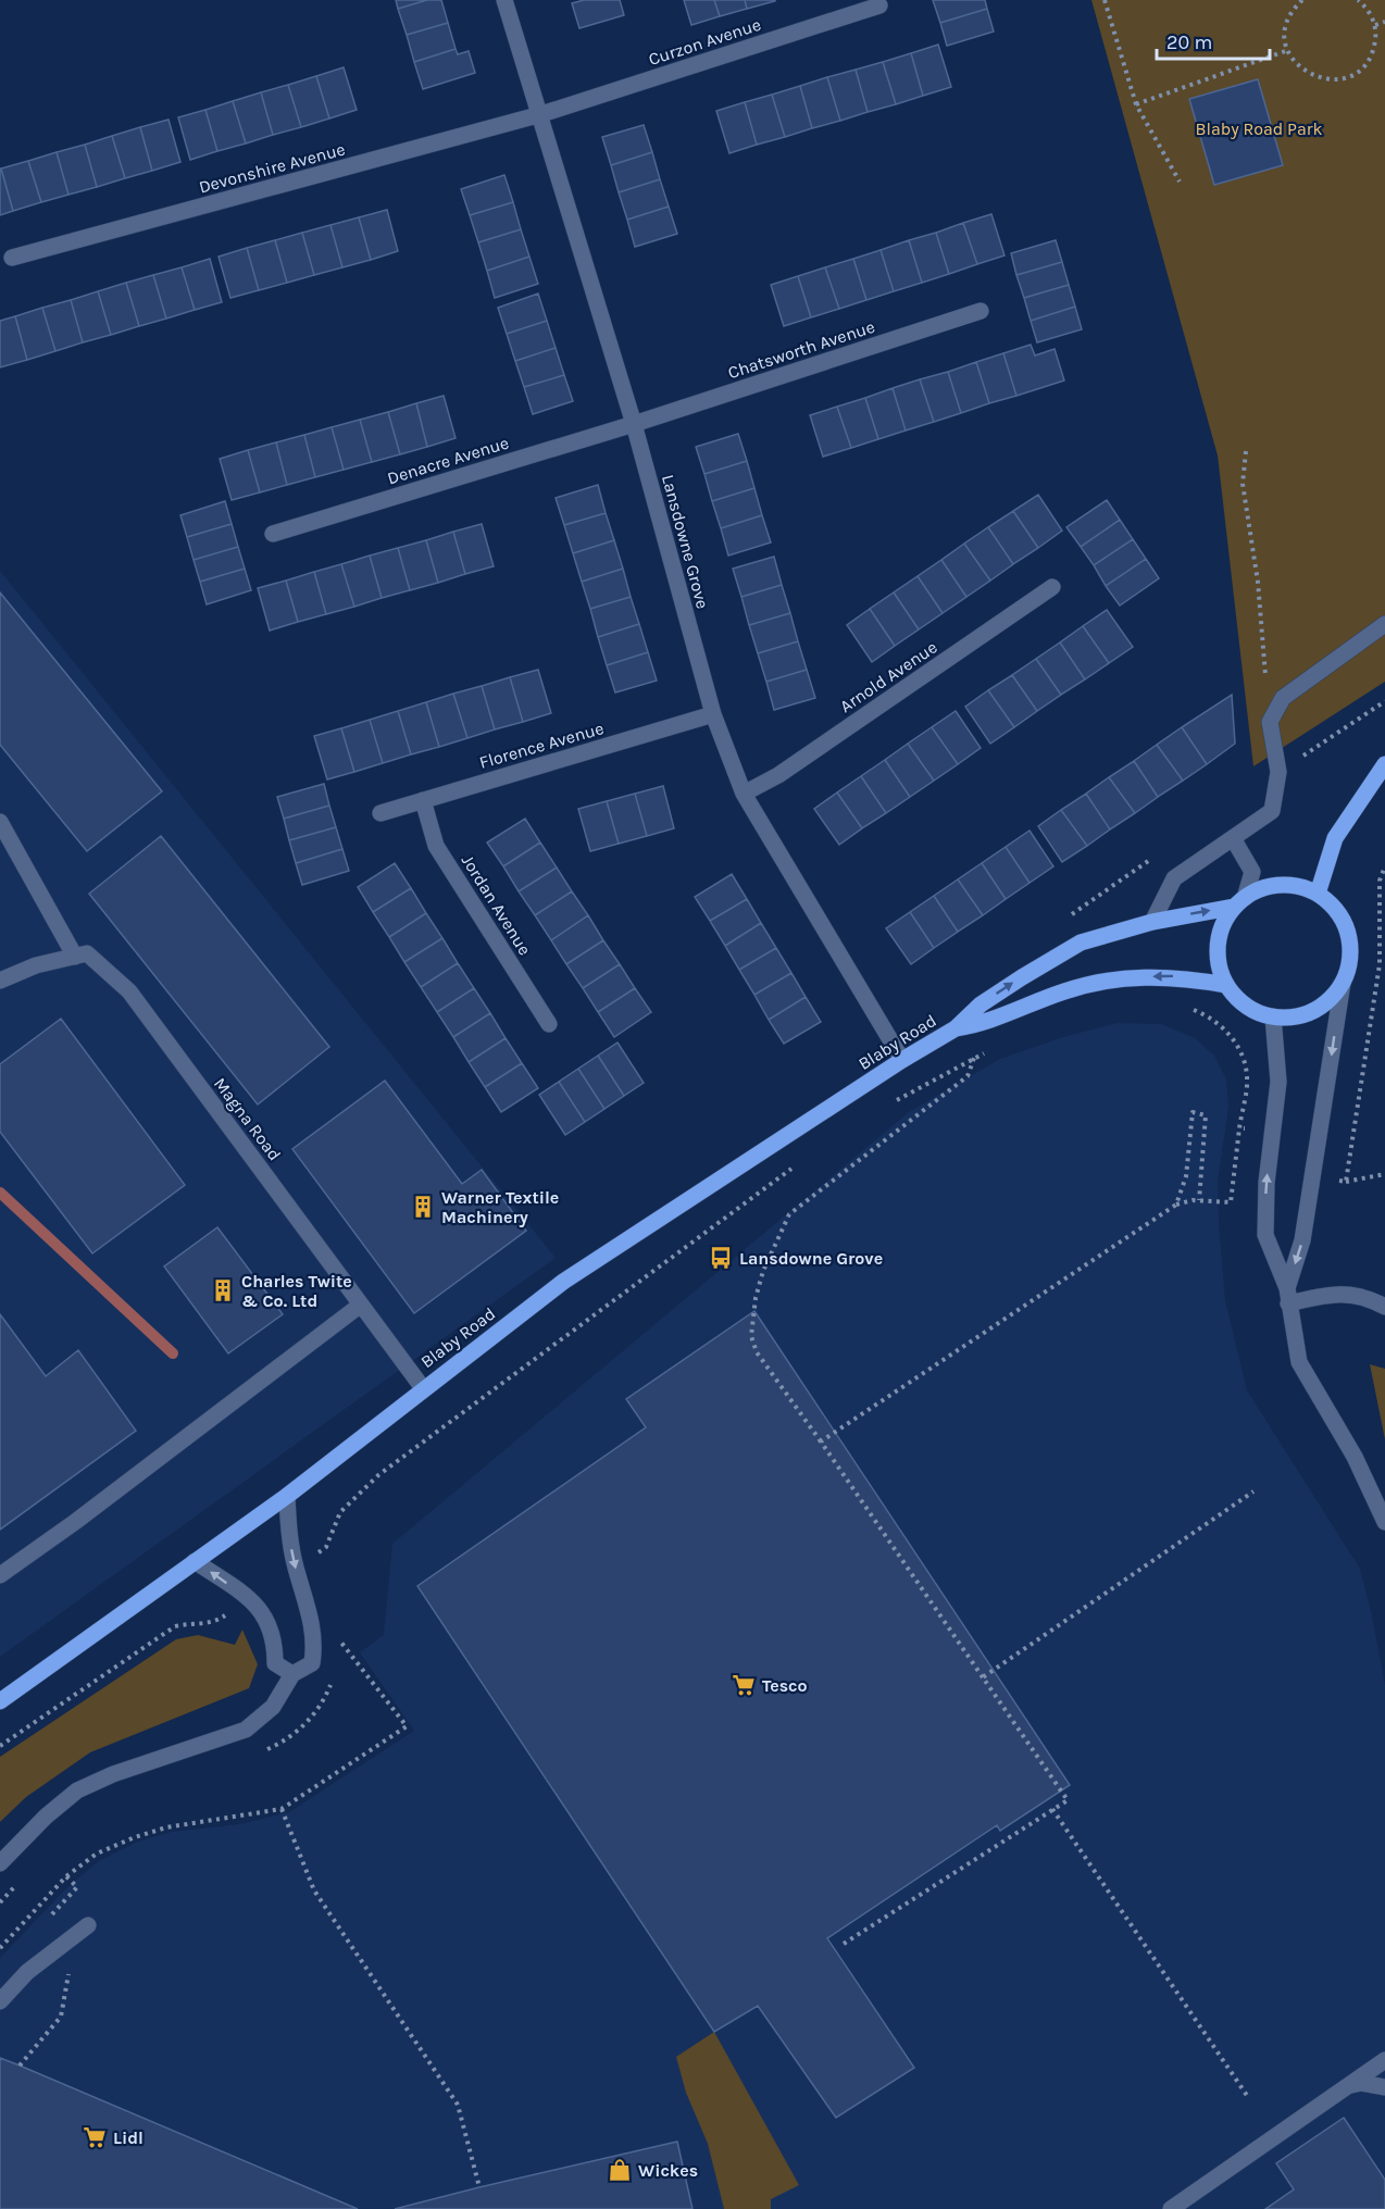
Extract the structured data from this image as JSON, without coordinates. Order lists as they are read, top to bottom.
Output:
{
  "streets": {
    "main road": ["Blaby Road"],
    "street": [
      "Curzon Avenue",
      "Devonshire Avenue",
      "Chatsworth Avenue",
      "Denacre Avenue",
      "Lansdowne Grove",
      "Arnold Avenue",
      "Florence Avenue",
      "Jordan Avenue",
      "Magna Road"
    ]
  },
  "crossings": [
    ["Curzon Avenue", "Devonshire Avenue"],
    ["Curzon Avenue", "Lansdowne Grove"],
    ["Devonshire Avenue", "Lansdowne Grove"],
    ["Chatsworth Avenue", "Denacre Avenue"],
    ["Chatsworth Avenue", "Lansdowne Grove"],
    ["Denacre Avenue", "Lansdowne Grove"],
    ["Lansdowne Grove", "Arnold Avenue"],
    ["Lansdowne Grove", "Florence Avenue"],
    ["Lansdowne Grove", "Blaby Road"],
    ["Florence Avenue", "Jordan Avenue"],
    ["Blaby Road", "Magna Road"]
  ],
  "parks": ["Blaby Road Park"],
  "places": {
    "building": ["Warner Textile Machinery", "Charles Twite & Co. Ltd"],
    "bus stop": ["Lansdowne Grove"],
    "supermarket": ["Tesco", "Lidl"],
    "shop": ["Wickes"]
  },
  "scale_bar": "20 m"
}
